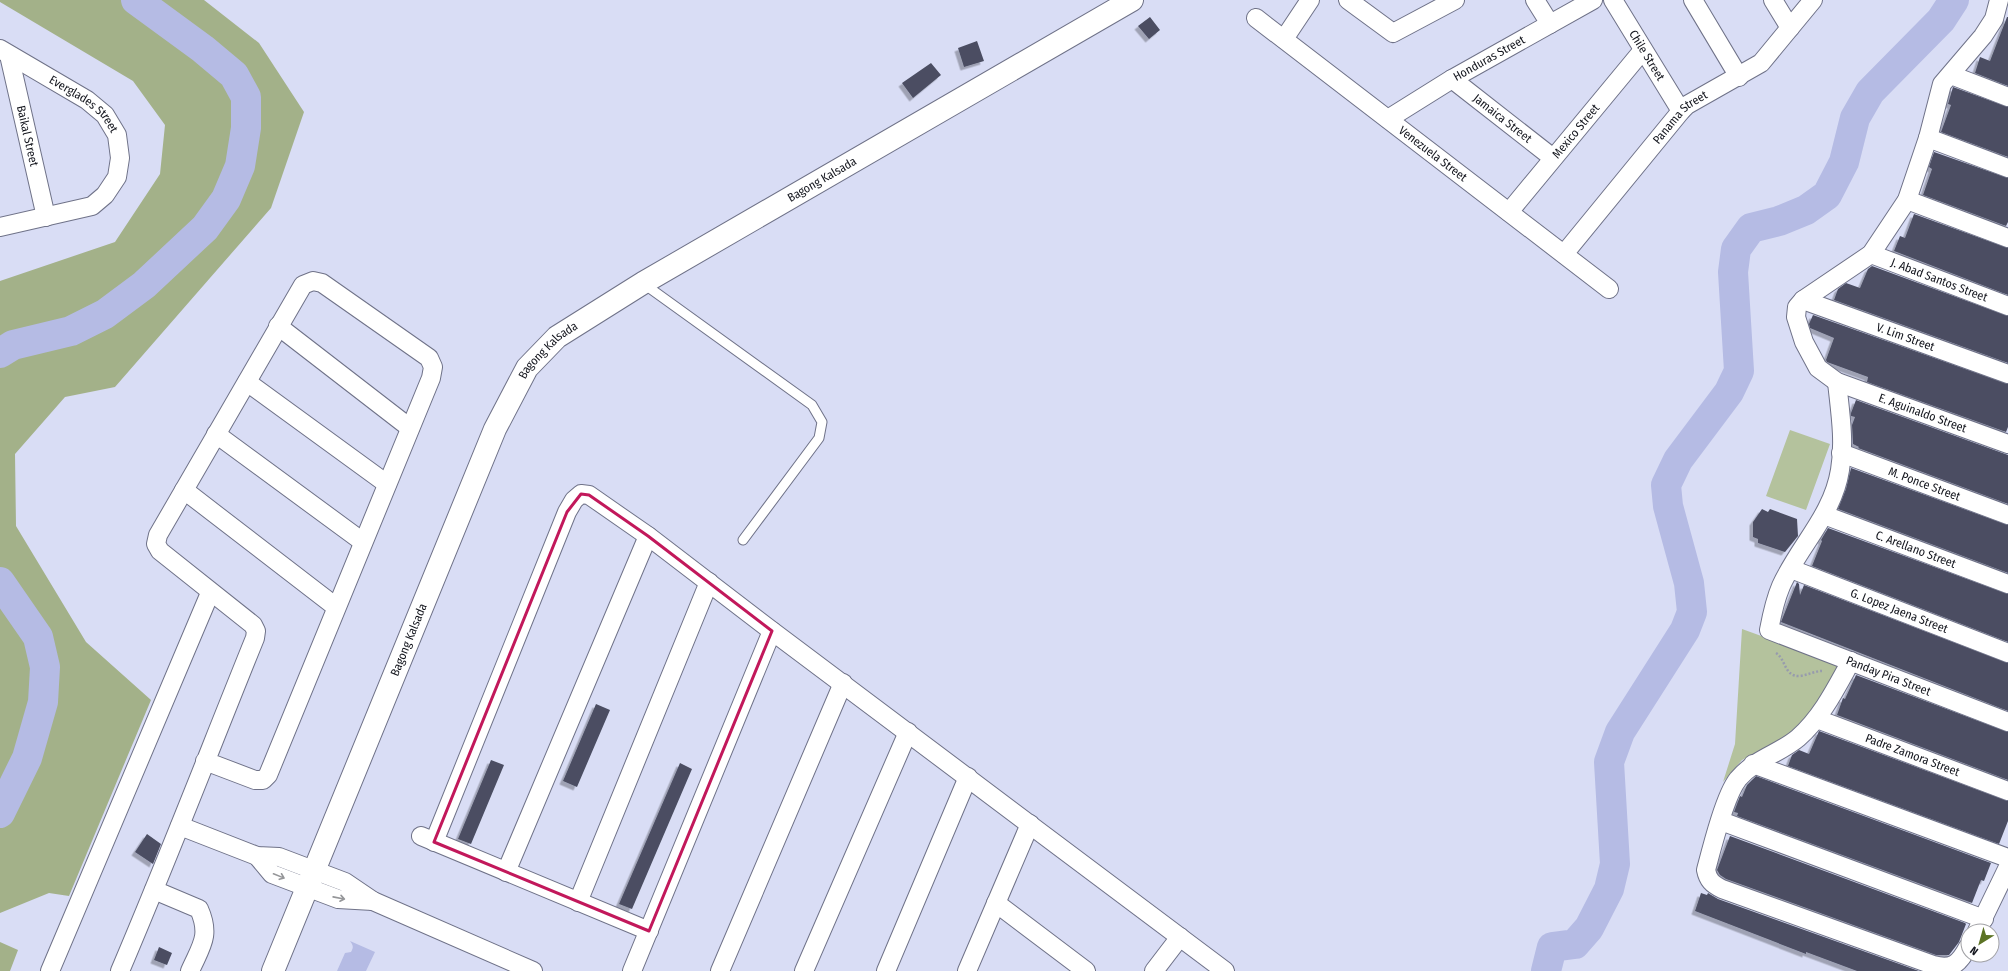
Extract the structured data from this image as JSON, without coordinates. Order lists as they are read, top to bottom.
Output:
{
  "streets": {
    "street": [
      "Chile Street",
      "Honduras Street",
      "Everglades Street",
      "Jamaica Street",
      "Panama Street",
      "Mexico Street",
      "Baikal Street",
      "Venezuela Street",
      "Bagong Kalsada",
      "J. Abad Santos Street",
      "V. Lim Street",
      "E. Aguinaldo Street",
      "M. Ponce Street",
      "C. Arellano Street",
      "G. Lopez Jaena Street",
      "Panday Pira Street",
      "Padre Zamora Street"
    ]
  },
  "crossings": [
    ["Chile Street", "Panama Street"],
    ["Chile Street", "Mexico Street"],
    ["Honduras Street", "Jamaica Street"],
    ["Honduras Street", "Venezuela Street"],
    ["Everglades Street", "Baikal Street"],
    ["Jamaica Street", "Mexico Street"],
    ["Panama Street", "Venezuela Street"],
    ["Mexico Street", "Venezuela Street"],
    ["V. Lim Street", "E. Aguinaldo Street"],
    ["G. Lopez Jaena Street", "Panday Pira Street"]
  ],
  "north": "bottom left"
}
